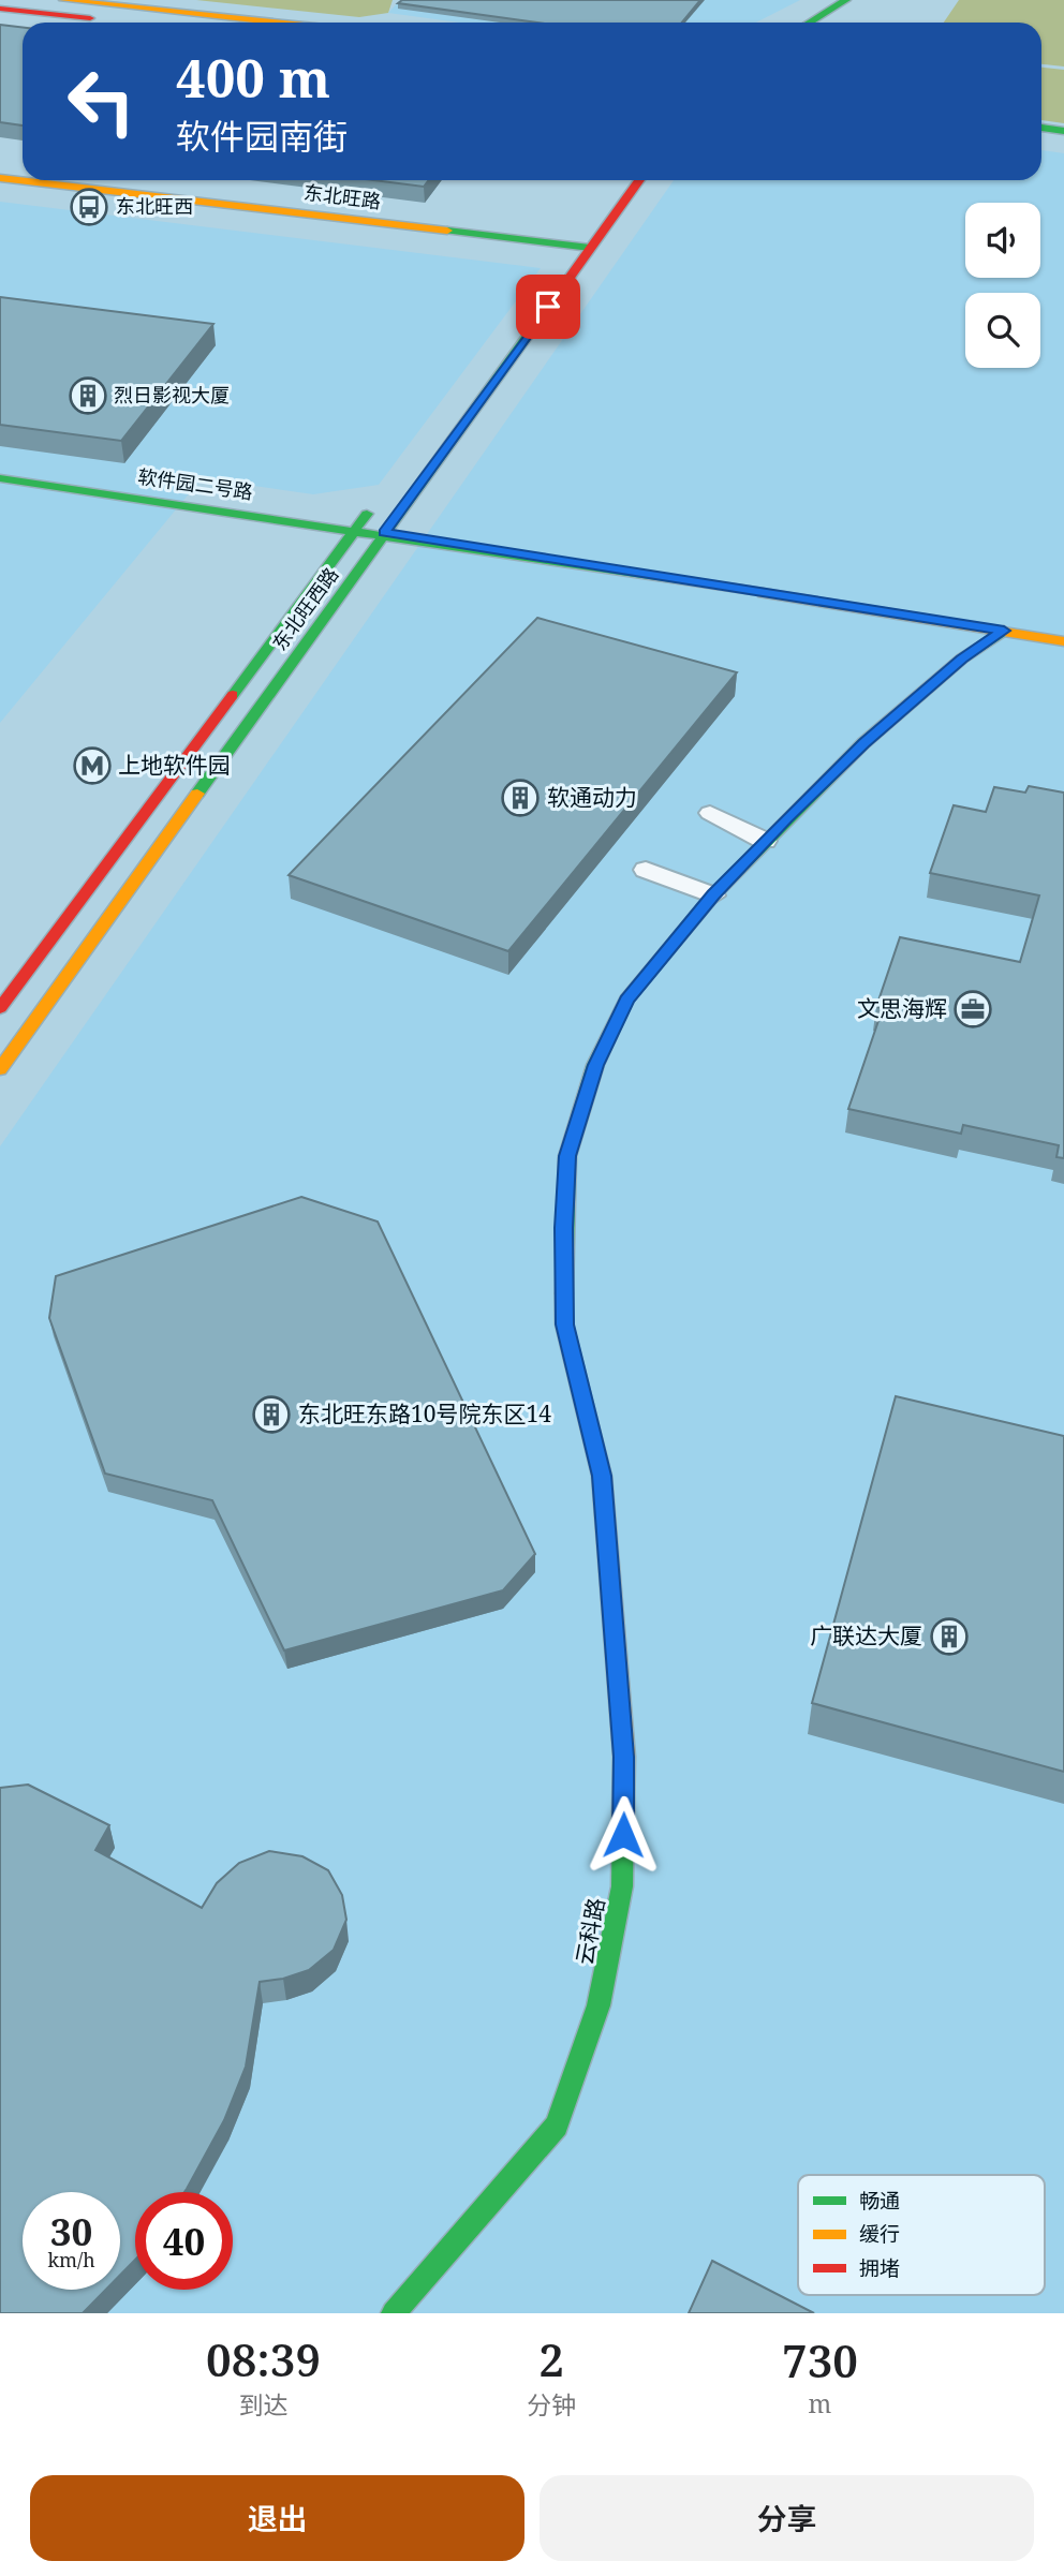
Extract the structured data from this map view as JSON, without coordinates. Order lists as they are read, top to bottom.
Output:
{
  "streets": {
    "street": [
      "东北旺路",
      "软件园二号路",
      "东北旺西路",
      "云科路"
    ]
  },
  "crossings": [
    ["东北旺路", "东北旺西路"],
    ["软件园二号路", "东北旺西路"],
    ["软件园二号路", "云科路"]
  ],
  "places": {
    "bus stop": ["东北旺西"],
    "building": [
      "烈日影视大厦",
      "软通动力",
      "东北旺东路10号院东区14",
      "广联达大厦"
    ],
    "metro station": ["上地软件园"],
    "office": ["文思海辉"]
  },
  "legend": ["畅通", "缓行", "拥堵"],
  "page": {
    "turn": ["400 m", "软件园南街"],
    "speed": "30 km/h",
    "limit": "40",
    "eta": [
      "08:39",
      "到达",
      "2",
      "分钟",
      "730",
      "m"
    ],
    "buttons": ["退出", "分享"]
  }
}
